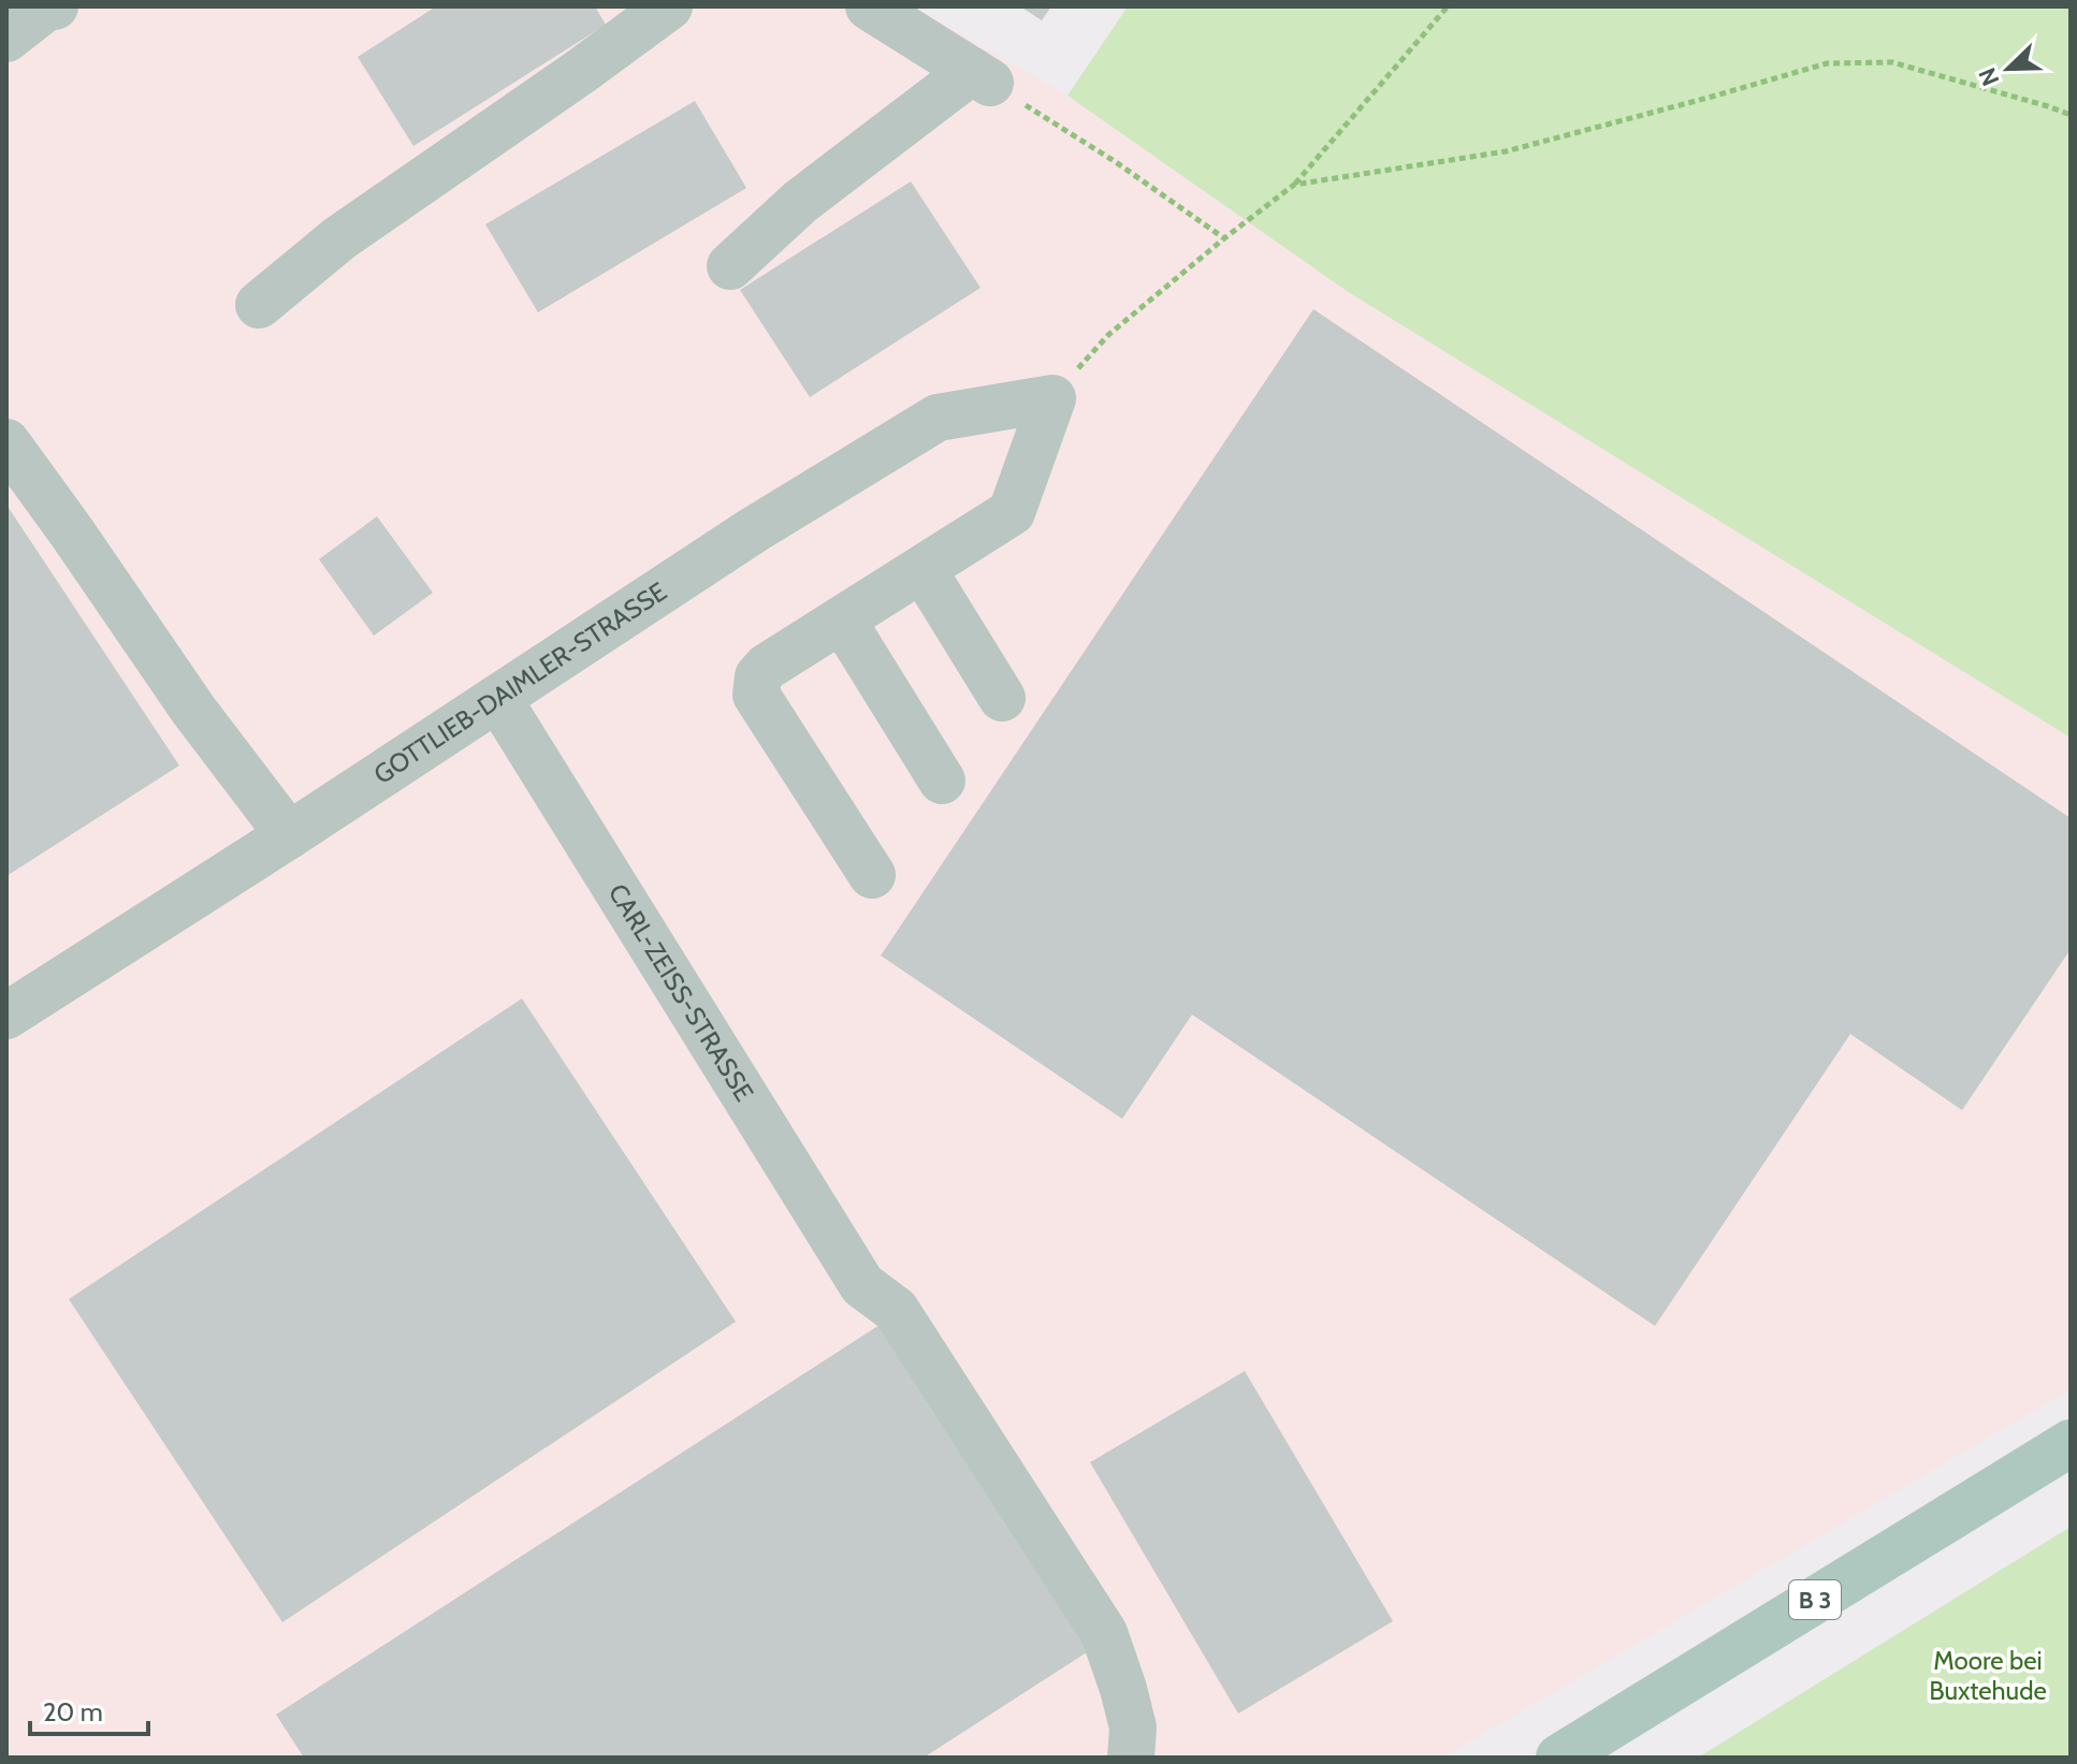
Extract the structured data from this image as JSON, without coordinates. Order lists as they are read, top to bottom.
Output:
{
  "streets": {
    "main road": ["B 3"],
    "street": ["GOTTLIEB-DAIMLER-STRASSE", "CARL-ZEISS-STRASSE"]
  },
  "crossings": [
    ["GOTTLIEB-DAIMLER-STRASSE", "CARL-ZEISS-STRASSE"]
  ],
  "parks": ["Moore bei Buxtehude"],
  "scale_bar": "20 m",
  "north": "bottom left"
}
